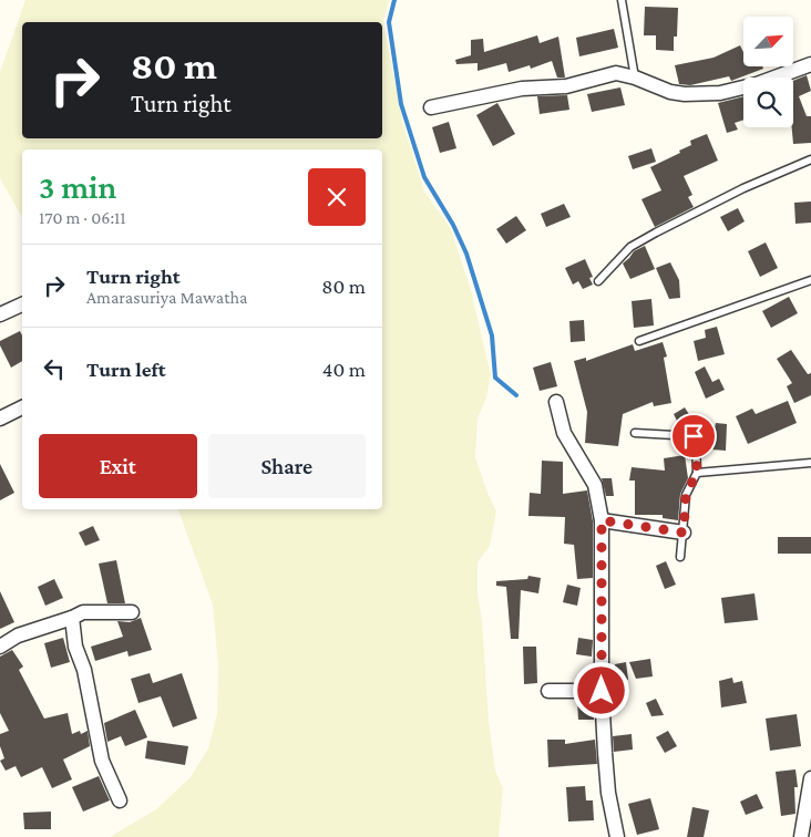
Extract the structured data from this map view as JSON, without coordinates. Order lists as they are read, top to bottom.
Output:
{
  "north": "top right",
  "page": {
    "turn": ["80 m", "Turn right"],
    "heading": ["3 min", "170 m · 06:11"],
    "list": [
      {
        "name": "Turn right",
        "note": "Amarasuriya Mawatha",
        "value": "80 m"
      },
      {
        "name": "Turn left",
        "value": "40 m"
      }
    ],
    "buttons": ["Exit", "Share"]
  }
}
